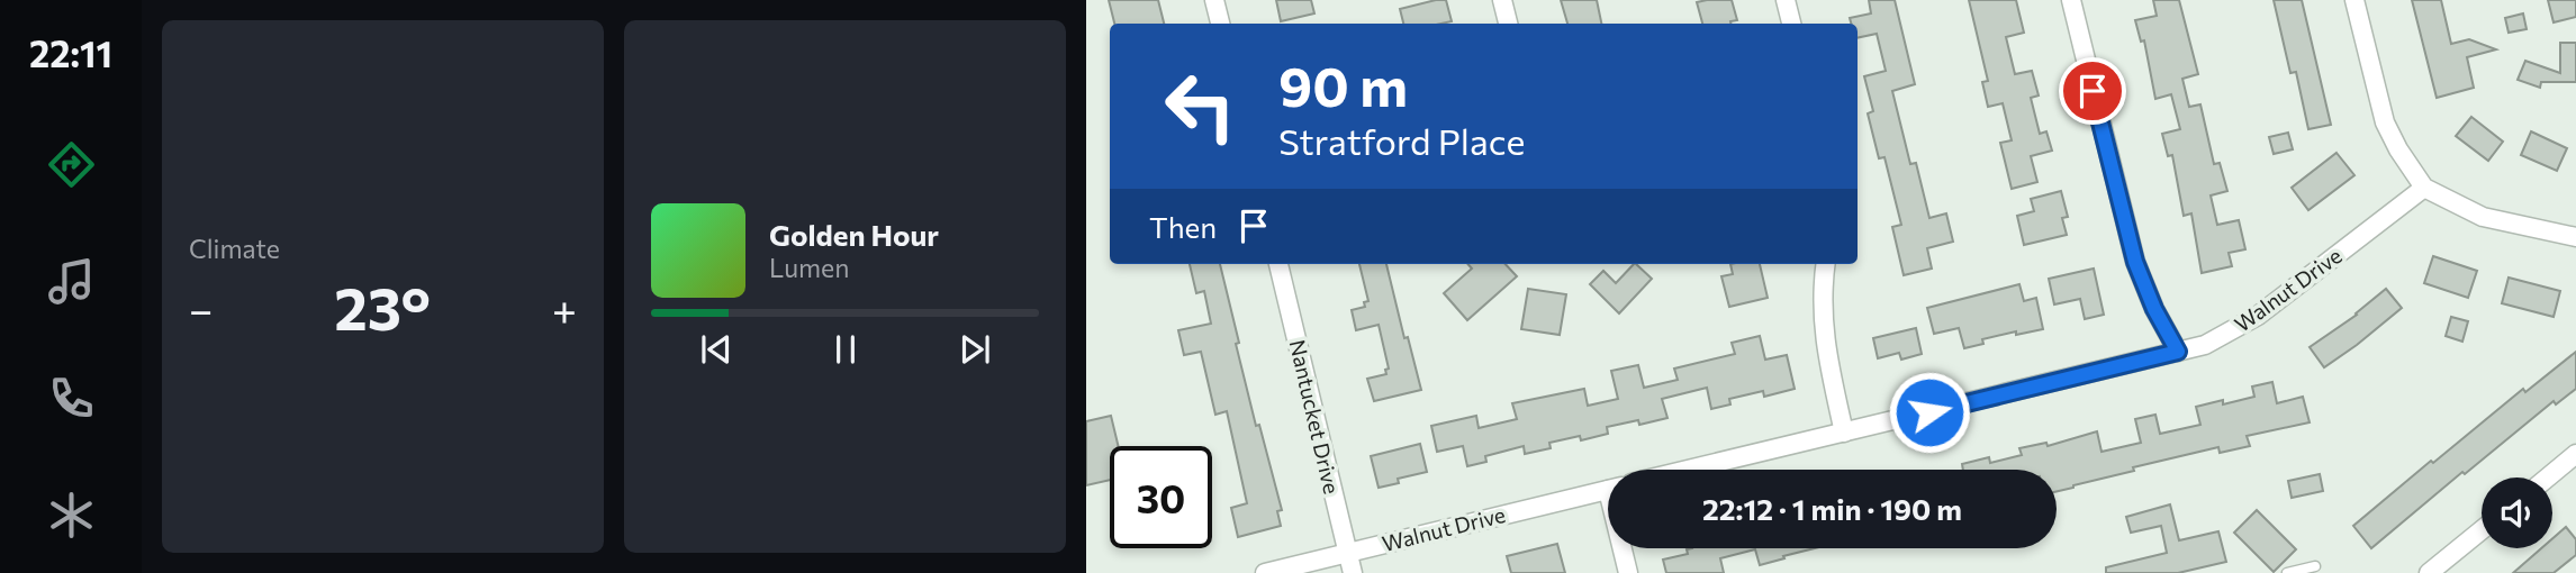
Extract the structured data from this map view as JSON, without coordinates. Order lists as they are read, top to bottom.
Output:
{
  "streets": {
    "street": ["Walnut Drive", "Nantucket Drive"]
  },
  "crossings": [
    ["Walnut Drive", "Nantucket Drive"]
  ],
  "page": {
    "tabs": "22:11",
    "tile": "Climate",
    "turn": ["90 m", "Stratford Place"],
    "then": "Then",
    "song": ["Golden Hour", "Lumen"],
    "heat": ["−", "23°", "+"],
    "limit": "30",
    "trip": "22:12 · 1 min · 190 m"
  }
}
